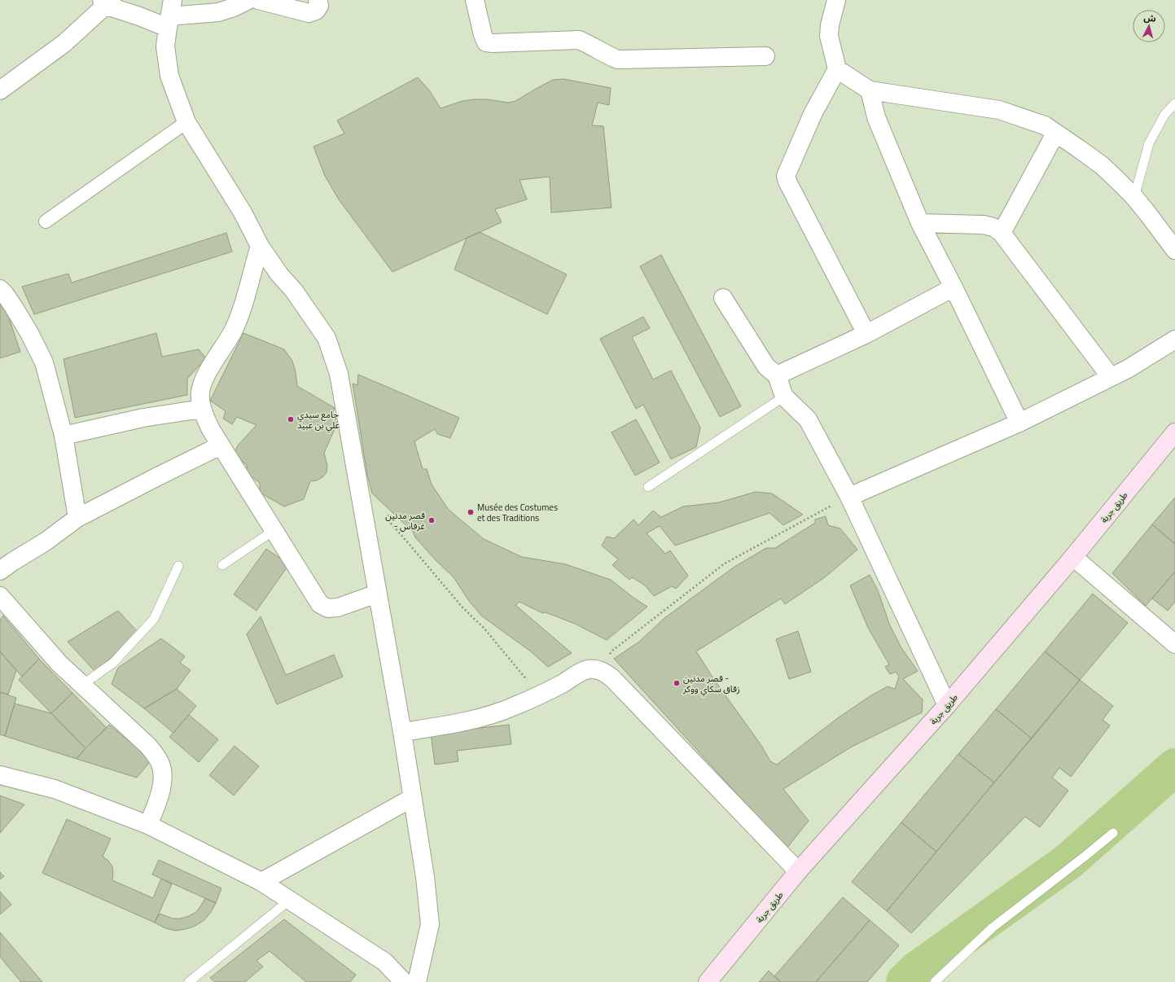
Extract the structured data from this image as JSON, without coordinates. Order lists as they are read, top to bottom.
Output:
{
  "streets": {
    "main road": ["طريق جربة"]
  },
  "places": [
    "جامع سيدي علي بن عبيد",
    "Musée des Costumes et des Traditions",
    "قصر مدنين - غرفاس",
    "قصر مدنين - زقاق سكاي ووكر"
  ],
  "north": "top"
}
